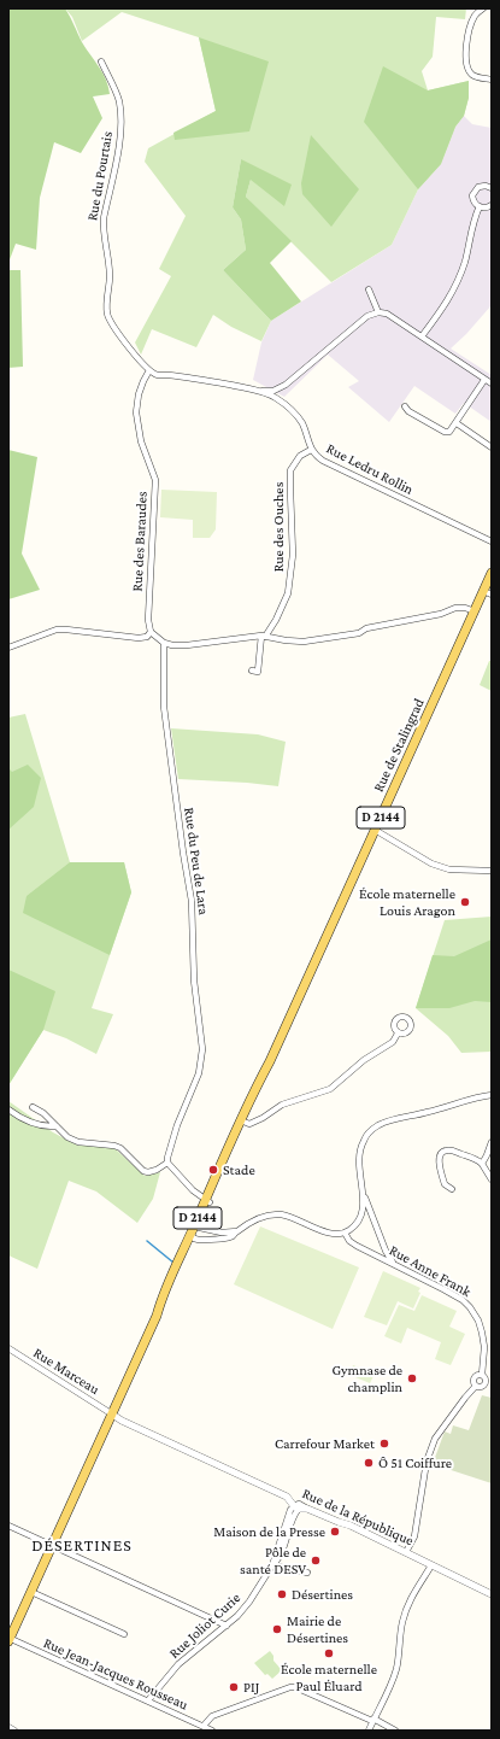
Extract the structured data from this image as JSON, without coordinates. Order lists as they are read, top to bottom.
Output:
{
  "streets": {
    "main road": ["Rue de Stalingrad", "D 2144"],
    "street": [
      "Rue du Pourtais",
      "Rue Ledru Rollin",
      "Rue des Ouches",
      "Rue des Baraudes",
      "Rue du Peu de Lara",
      "Rue Anne Frank",
      "Rue Marceau",
      "Rue de la République",
      "Rue Joliot Curie",
      "Rue Jean-Jacques Rousseau"
    ]
  },
  "crossings": [
    ["Rue du Pourtais", "Rue Ledru Rollin"],
    ["Rue du Pourtais", "Rue des Baraudes"],
    ["Rue Ledru Rollin", "Rue des Ouches"],
    ["Rue Ledru Rollin", "Rue des Baraudes"],
    ["Rue de Stalingrad", "D 2144"],
    ["D 2144", "Rue Marceau"],
    ["D 2144", "Rue de la République"],
    ["D 2144", "Rue Jean-Jacques Rousseau"],
    ["Rue Anne Frank", "Rue de la République"],
    ["Rue Marceau", "Rue de la République"],
    ["Rue de la République", "Rue Joliot Curie"],
    ["Rue Joliot Curie", "Rue Jean-Jacques Rousseau"]
  ],
  "districts": ["DÉSERTINES"],
  "places": [
    "École maternelle Louis Aragon",
    "Stade",
    "Gymnase de champlin",
    "Carrefour Market",
    "Ô 51 Coiffure",
    "Maison de la Presse",
    "Pôle de santé DESV",
    "Désertines",
    "Mairie de Désertines",
    "École maternelle Paul Éluard",
    "PIJ"
  ]
}
